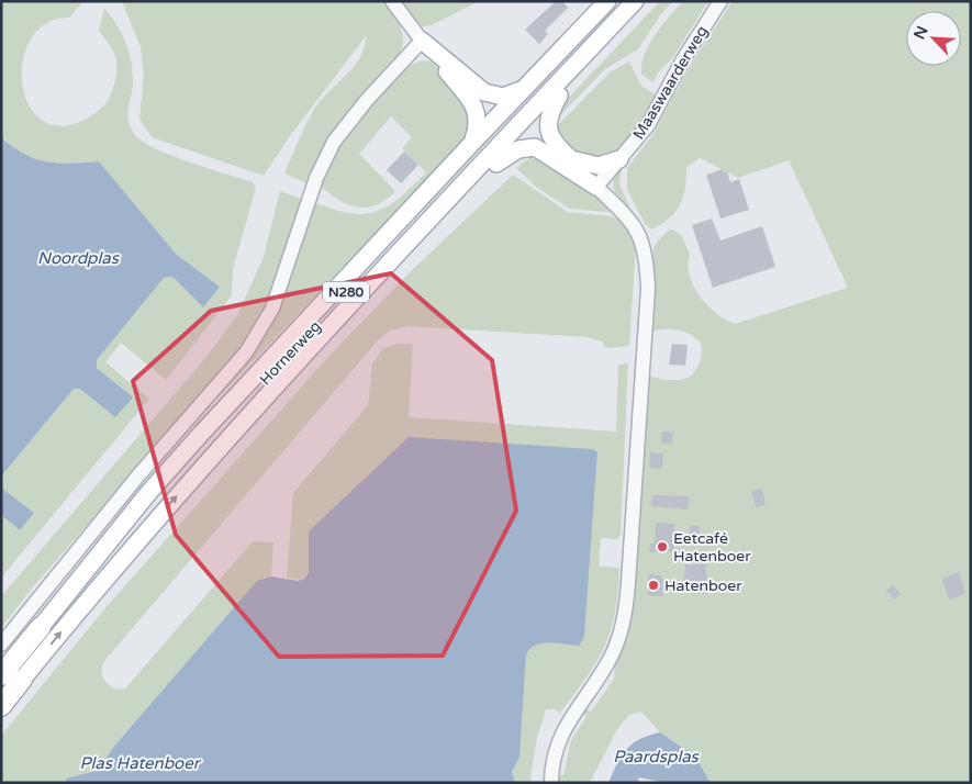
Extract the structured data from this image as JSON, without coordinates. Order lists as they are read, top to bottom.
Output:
{
  "streets": {
    "highway": ["N280", "Hornerweg"],
    "street": ["Maaswaarderweg"]
  },
  "water": ["Noordplas", "Paardsplas", "Plas Hatenboer"],
  "places": ["Eetcafé Hatenboer", "Hatenboer"],
  "north": "top left"
}
